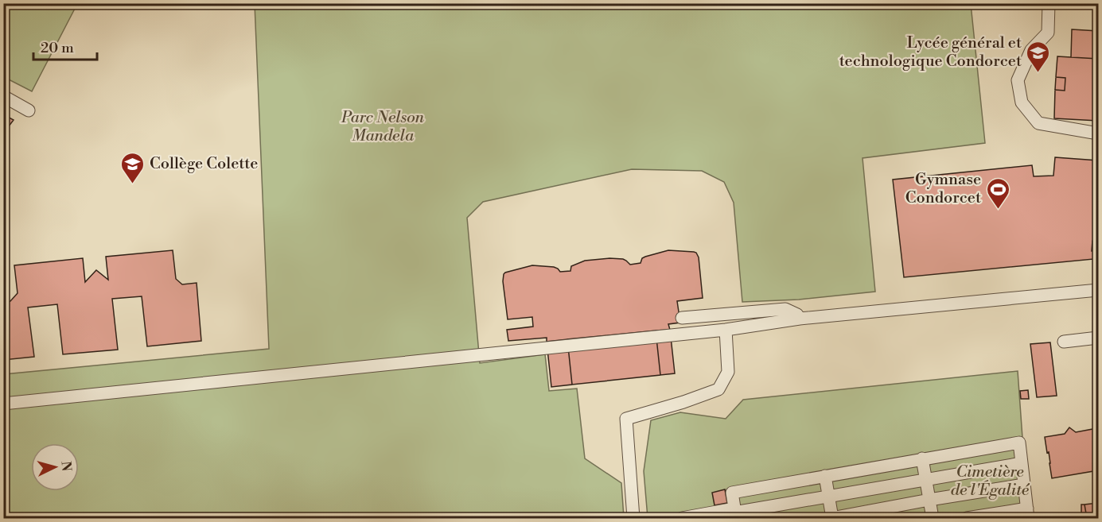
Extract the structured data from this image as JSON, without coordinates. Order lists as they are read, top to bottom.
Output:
{
  "parks": ["Parc Nelson Mandela", "Cimetière de l'Égalité"],
  "places": {
    "school or university": ["Lycée général et technologique Condorcet", "Collège Colette"],
    "sports": ["Gymnase Condorcet"]
  },
  "scale_bar": "20 m",
  "north": "right"
}
